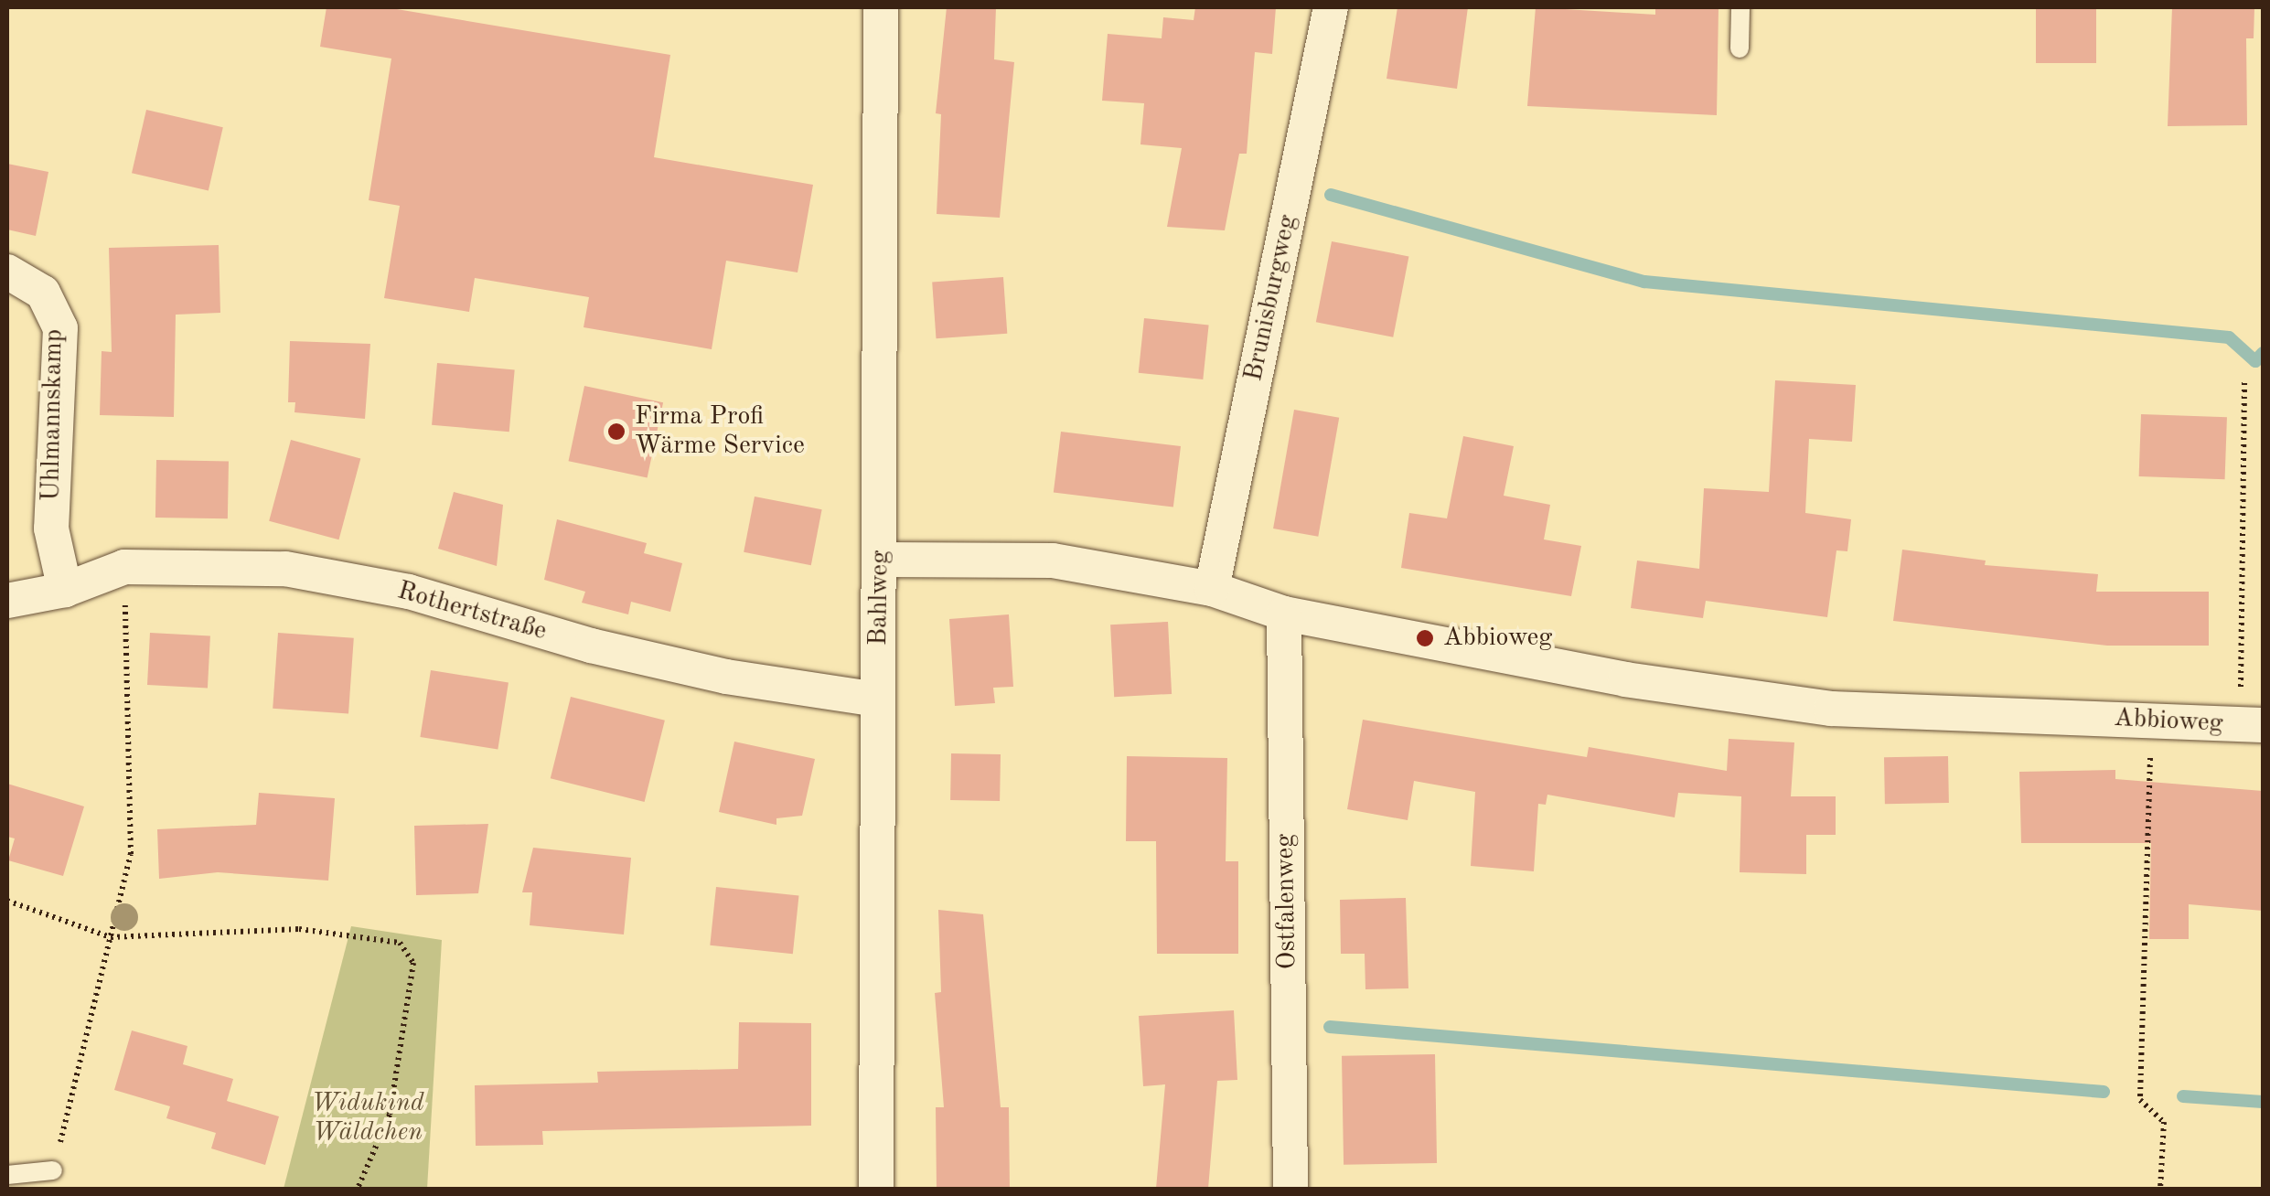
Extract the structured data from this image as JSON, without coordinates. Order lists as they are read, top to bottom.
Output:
{
  "streets": {
    "street": [
      "Brunisburgweg",
      "Uhlmannskamp",
      "Bahlweg",
      "Rothertstraße",
      "Abbioweg",
      "Ostfalenweg"
    ]
  },
  "crossings": [
    ["Brunisburgweg", "Abbioweg"],
    ["Uhlmannskamp", "Rothertstraße"],
    ["Bahlweg", "Rothertstraße"],
    ["Bahlweg", "Abbioweg"],
    ["Abbioweg", "Ostfalenweg"]
  ],
  "parks": ["Widukind Wäldchen"],
  "places": ["Firma Profi Wärme Service", "Abbioweg"]
}
